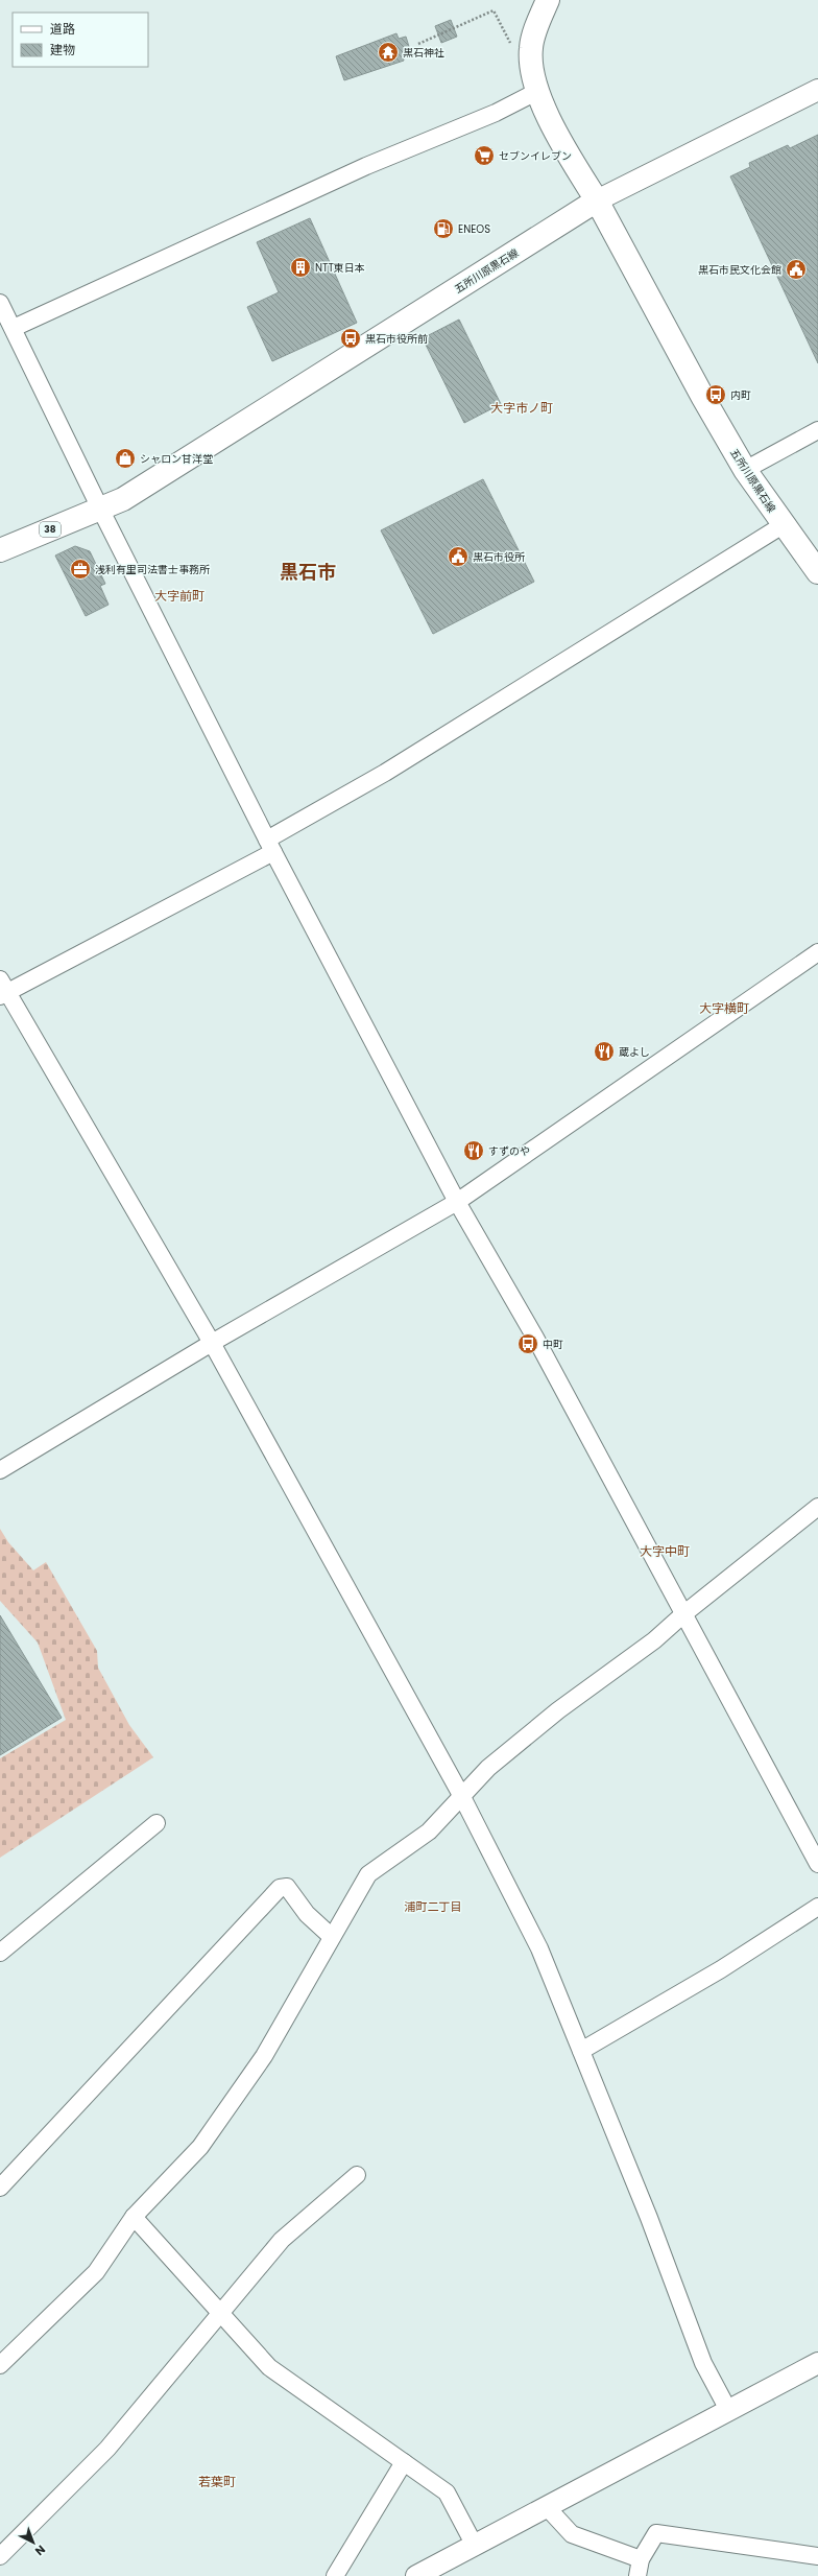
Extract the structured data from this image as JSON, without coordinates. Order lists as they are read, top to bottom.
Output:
{
  "streets": {
    "main road": ["五所川原黒石線", "38"]
  },
  "districts": [
    "大字市ノ町",
    "黒石市",
    "大字前町",
    "大字横町",
    "大字中町",
    "浦町二丁目",
    "若葉町"
  ],
  "places": {
    "temple": ["黒石神社"],
    "supermarket": ["セブンイレブン"],
    "fuel station": ["ENEOS"],
    "building": ["NTT東日本"],
    "public building": ["黒石市民文化会館", "黒石市役所"],
    "bus stop": ["黒石市役所前", "内町", "中町"],
    "shop": ["シャロン甘洋堂"],
    "office": ["浅利有里司法書士事務所"],
    "restaurant": ["蔵よし", "すずのや"]
  },
  "legend": ["道路", "建物"],
  "north": "bottom right"
}
